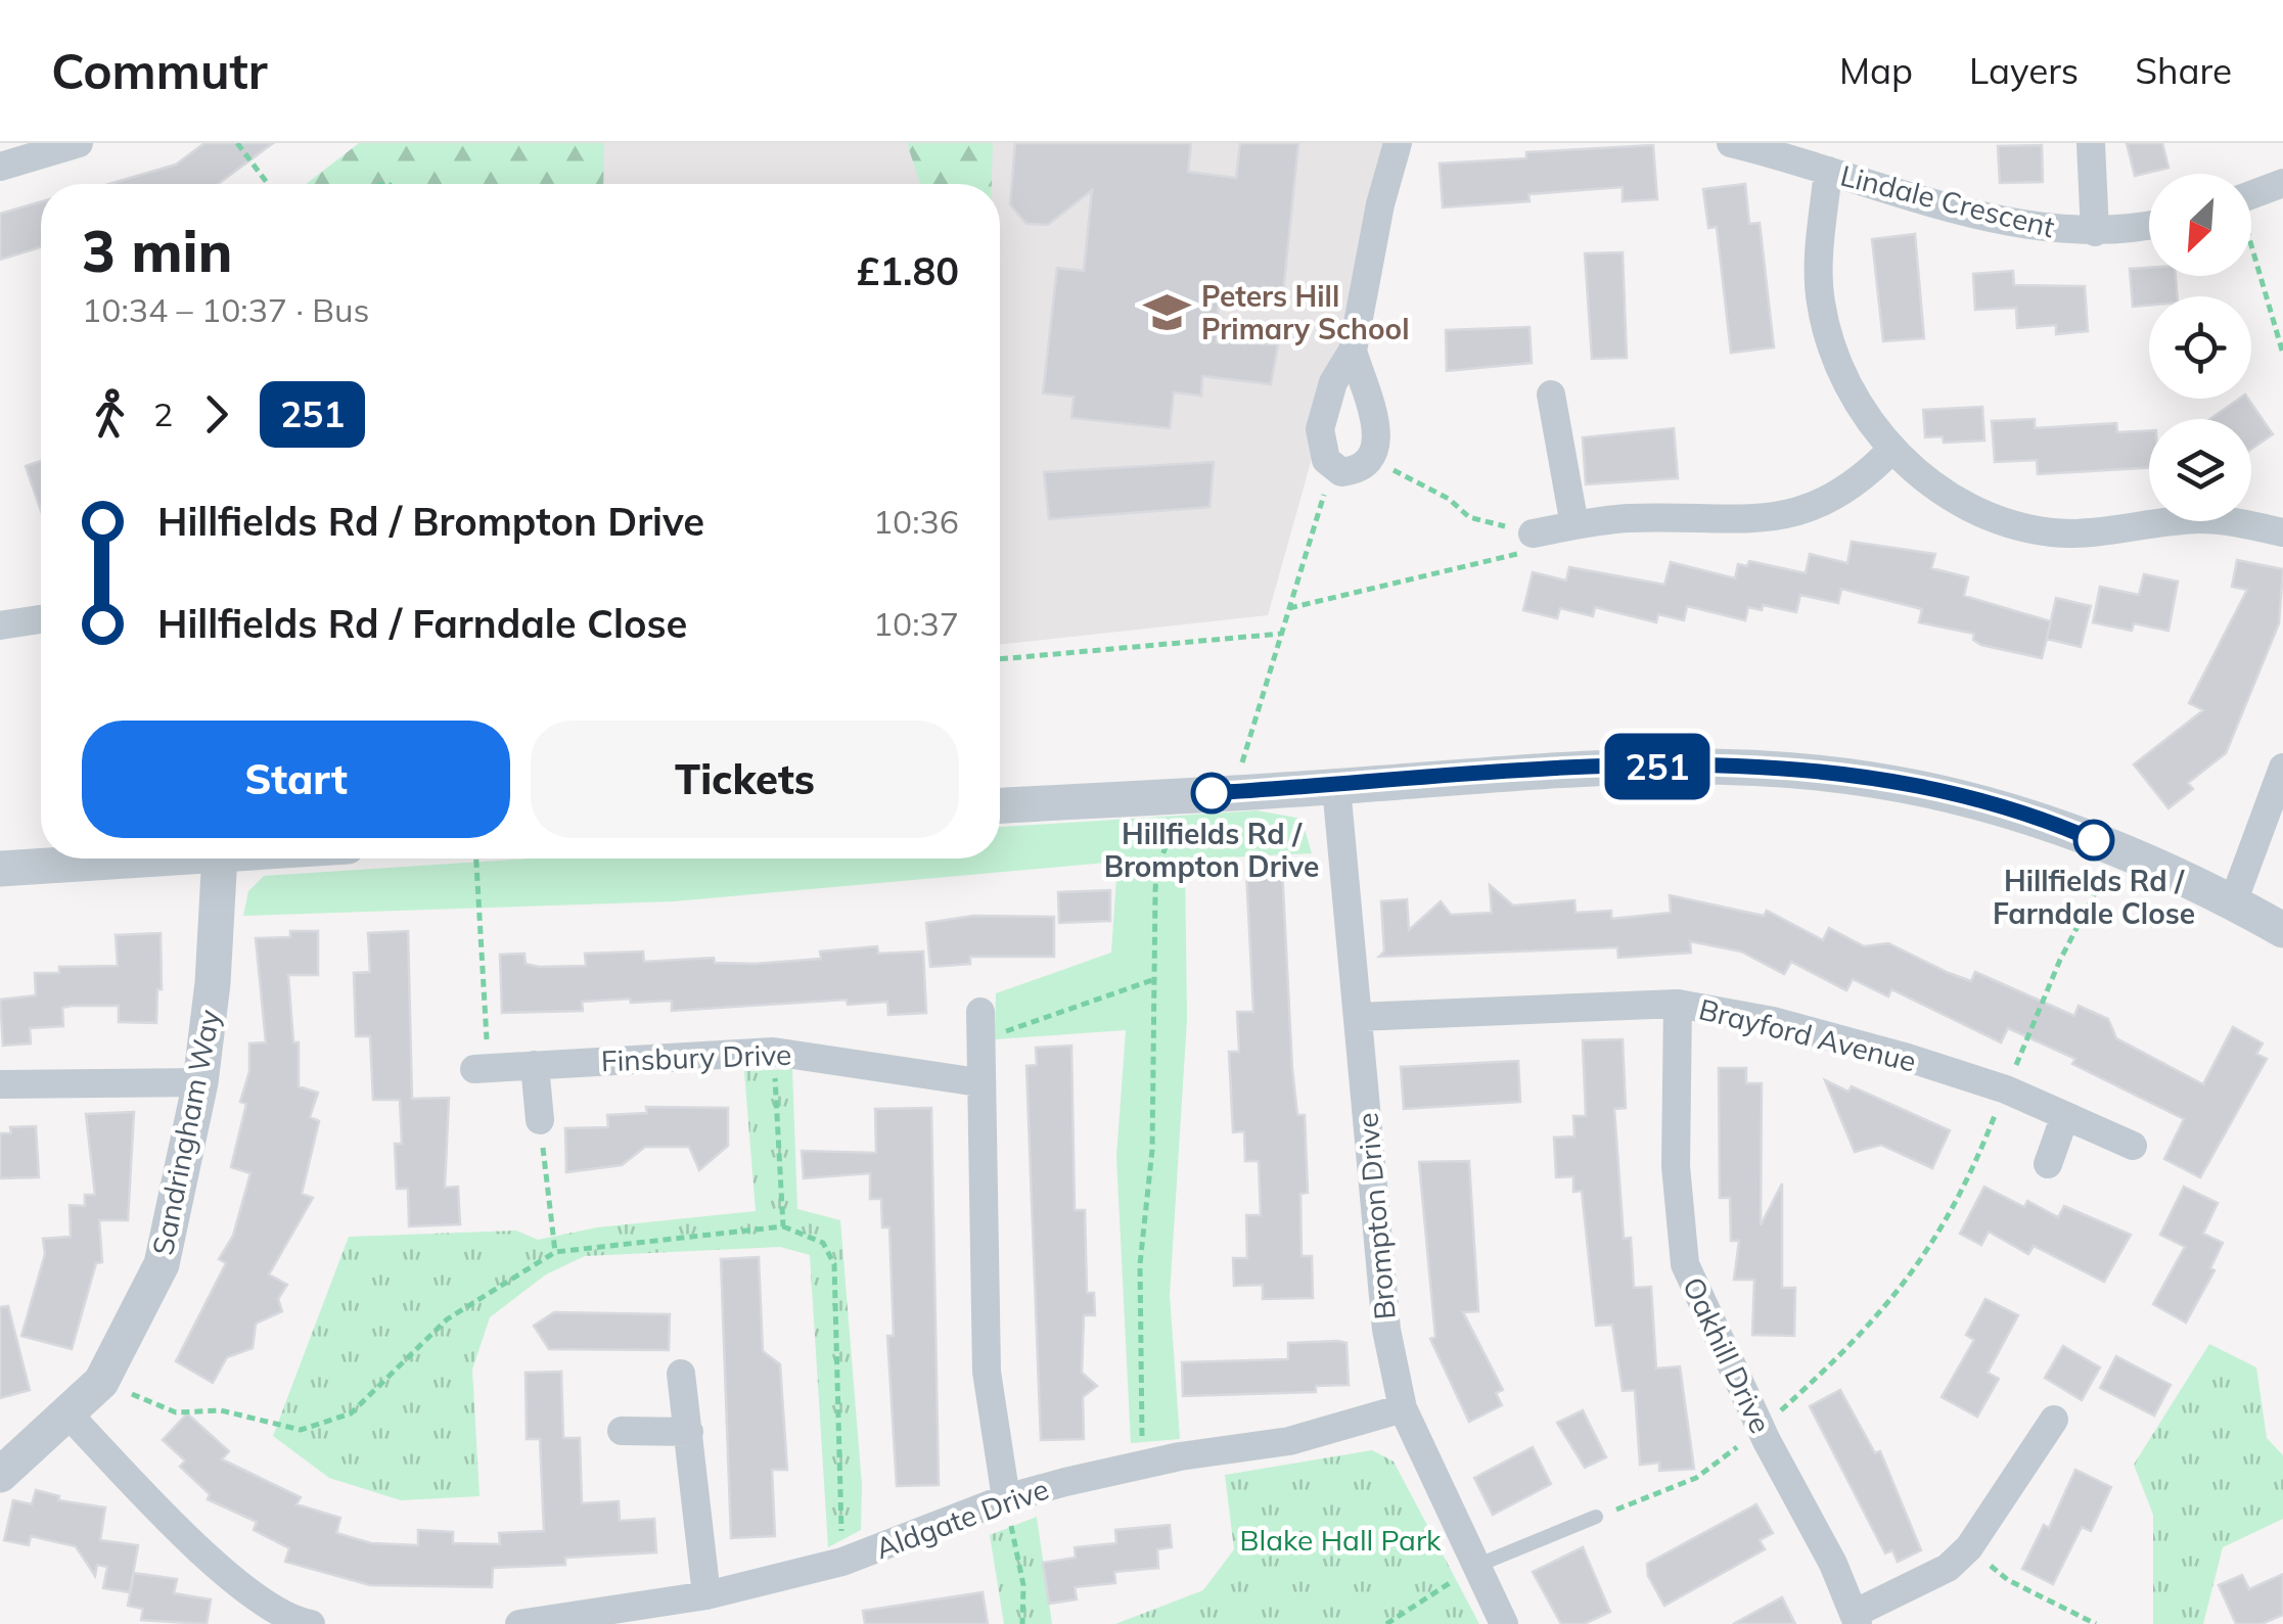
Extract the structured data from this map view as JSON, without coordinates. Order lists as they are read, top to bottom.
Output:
{
  "streets": {
    "street": [
      "Lindale Crescent",
      "Brayford Avenue",
      "Finsbury Drive",
      "Sandringham Way",
      "Brompton Drive",
      "Oakhill Drive",
      "Aldgate Drive"
    ]
  },
  "crossings": [
    ["Brayford Avenue", "Brompton Drive"],
    ["Brayford Avenue", "Oakhill Drive"],
    ["Brompton Drive", "Aldgate Drive"]
  ],
  "parks": ["Blake Hall Park"],
  "places": {
    "school or university": ["Peters Hill Primary School"],
    "other": ["Hillfields Rd / Brompton Drive", "Hillfields Rd / Farndale Close"]
  },
  "lines": ["bus line 251"],
  "north": "bottom left",
  "page": {
    "header": "Commutr",
    "nav": ["Map", "Layers", "Share"],
    "on_map": "251",
    "heading": ["3 min", "10:34 – 10:37 · Bus", "£1.80"],
    "legs": ["2", "251"],
    "list": [
      {
        "name": "Hillfields Rd / Brompton Drive",
        "value": "10:36"
      },
      {
        "name": "Hillfields Rd / Farndale Close",
        "value": "10:37"
      }
    ],
    "buttons": ["Start", "Tickets"]
  }
}
